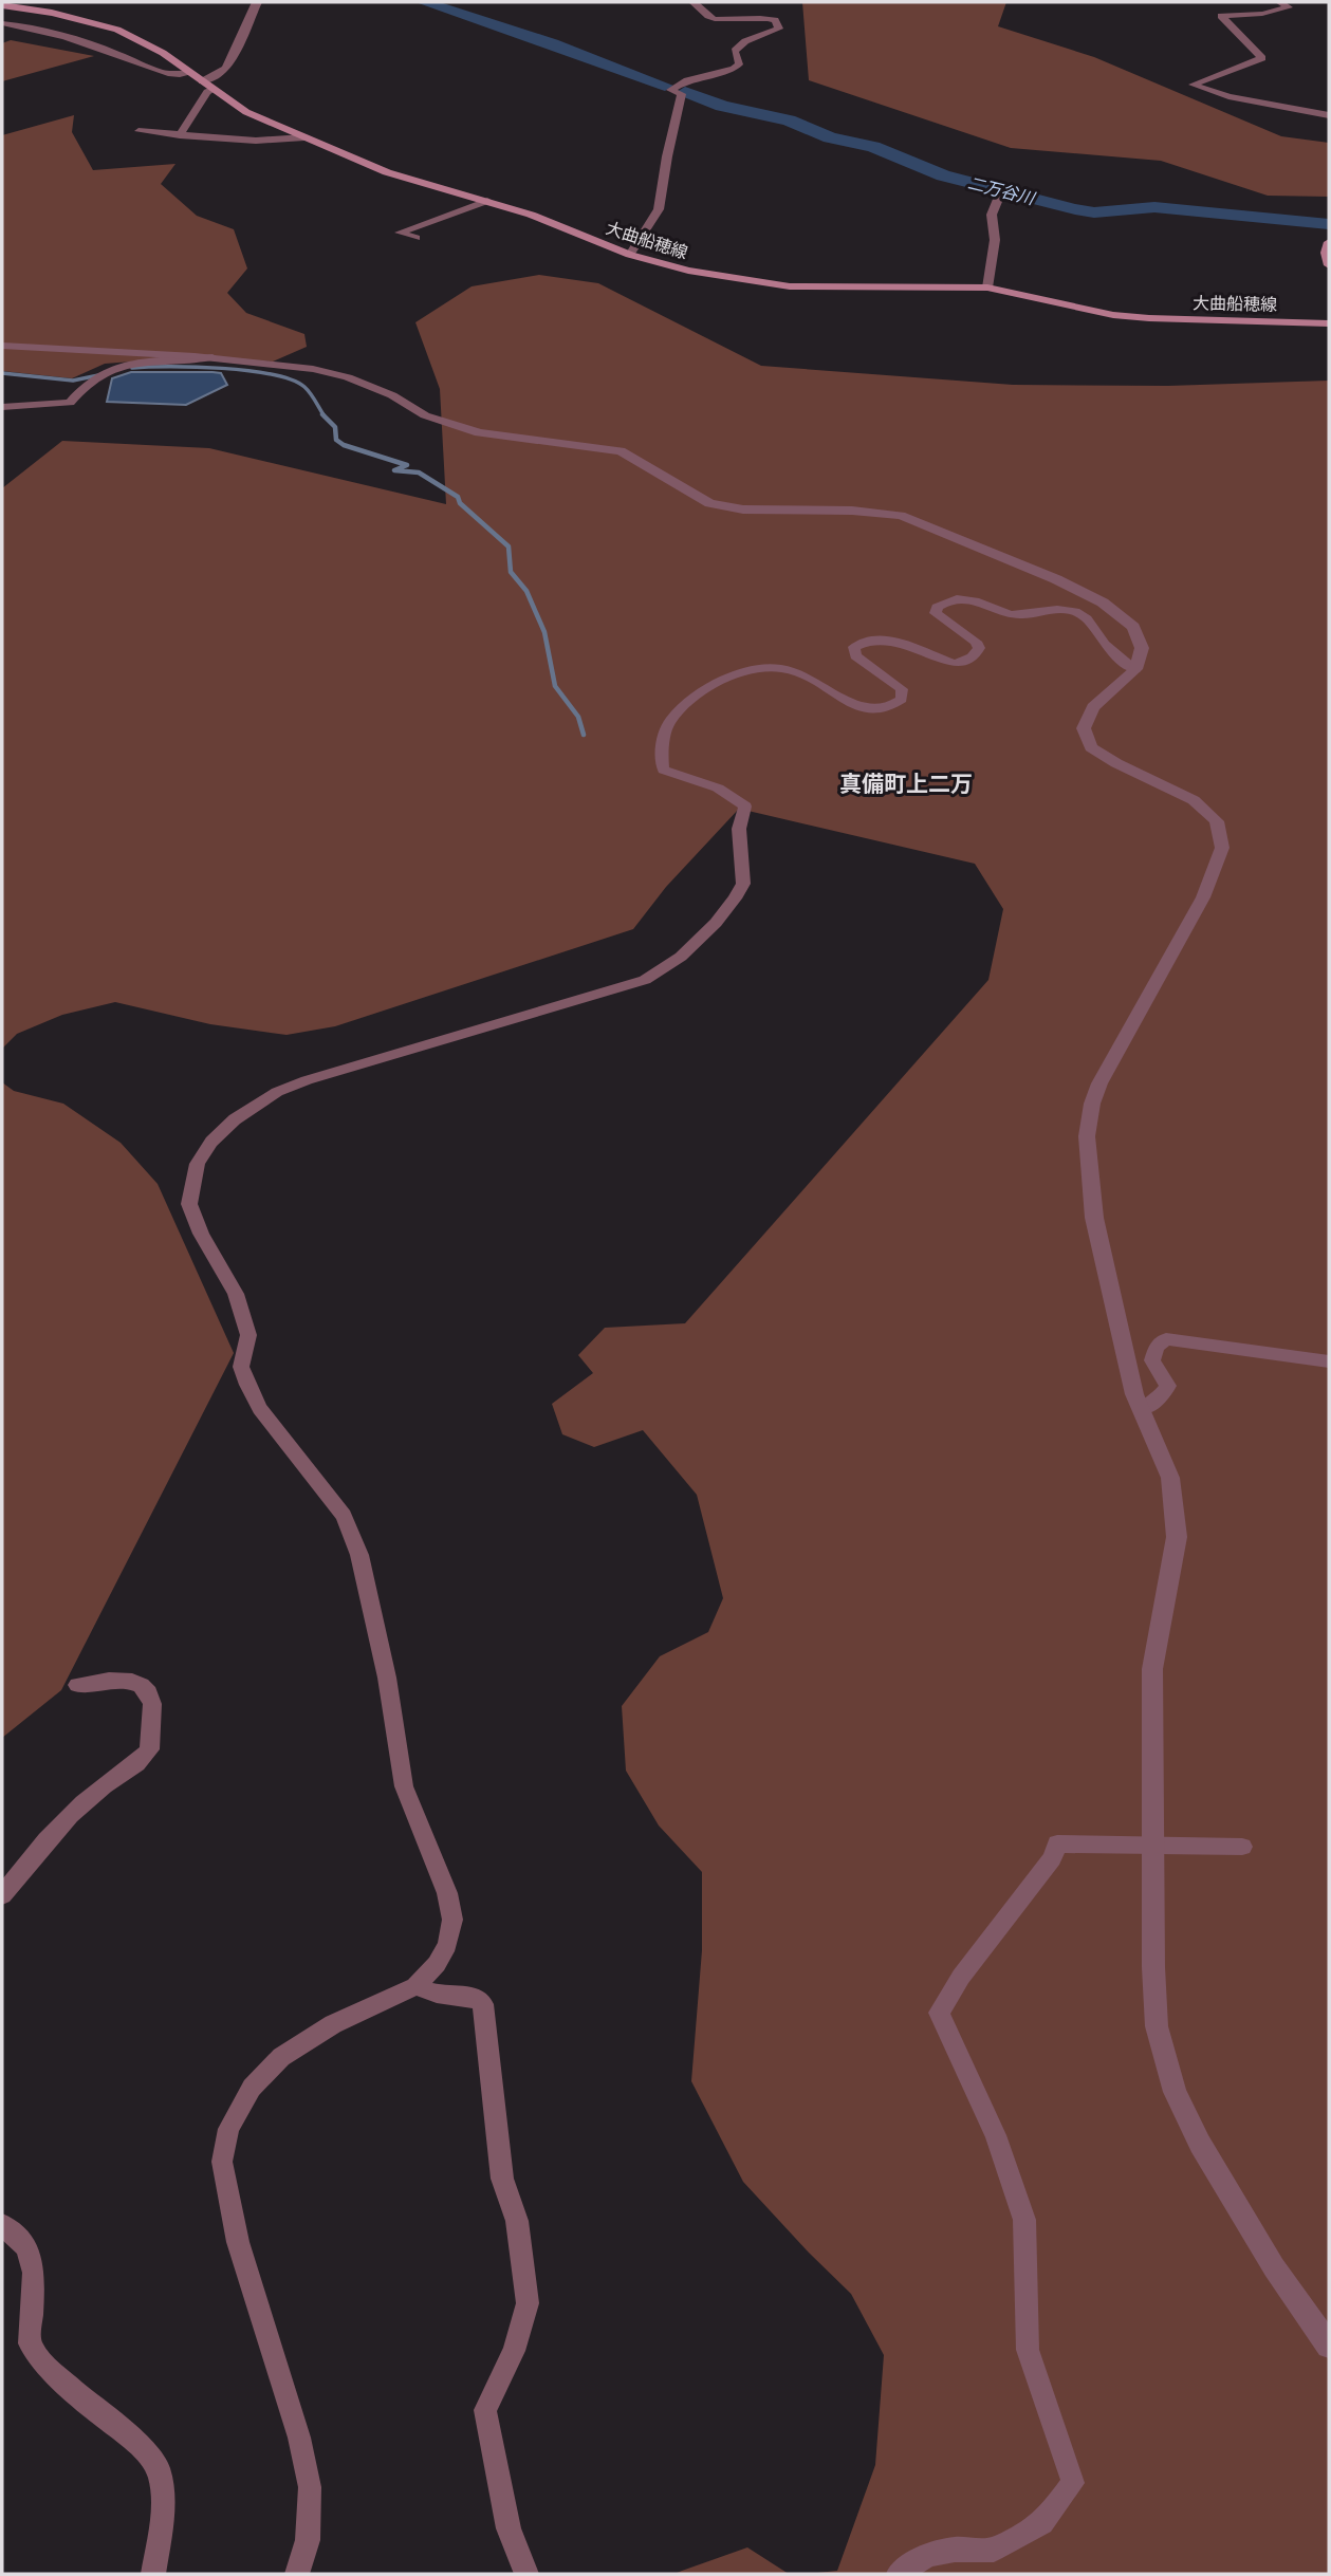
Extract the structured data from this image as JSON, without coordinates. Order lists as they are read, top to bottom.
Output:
{
  "streets": {
    "main road": ["大曲船穂線"]
  },
  "districts": ["真備町上二万"],
  "water": ["二万谷川"]
}
